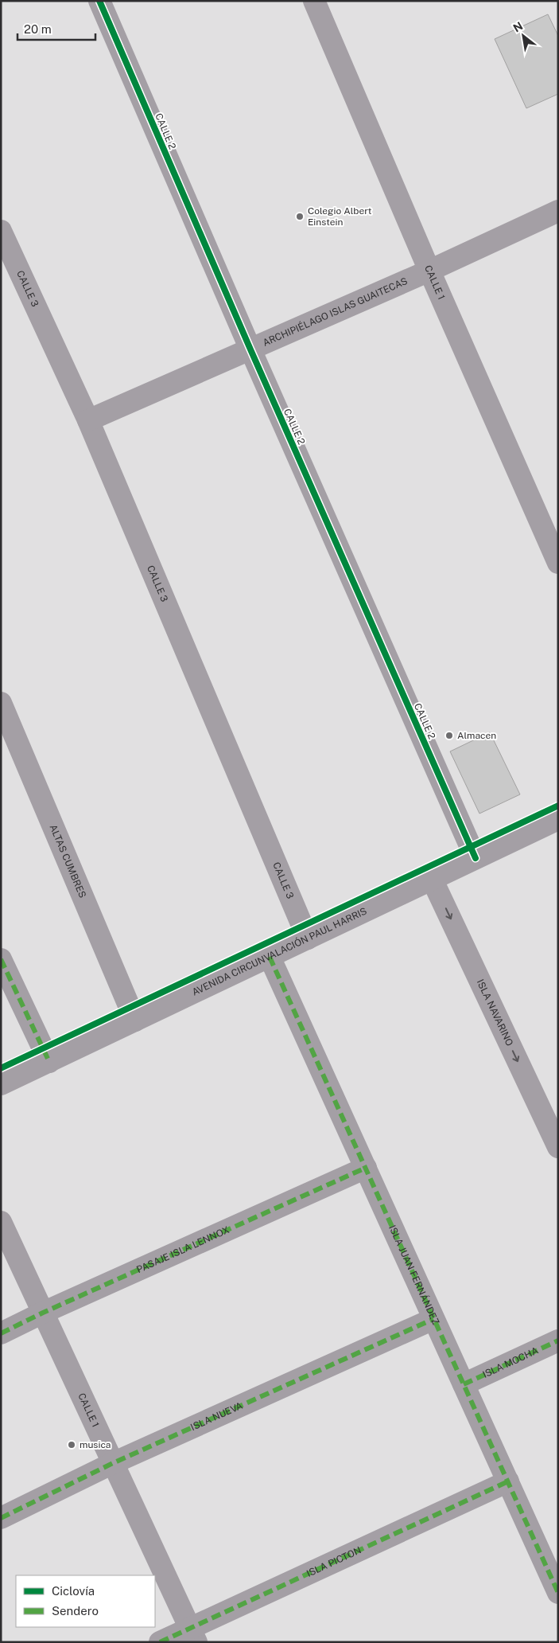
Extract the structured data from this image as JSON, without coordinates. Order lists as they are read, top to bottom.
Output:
{
  "streets": {
    "street": [
      "CALLE 2",
      "CALLE 1",
      "CALLE 3",
      "ARCHIPIÉLAGO ISLAS GUAITECAS",
      "ALTAS CUMBRES",
      "AVENIDA CIRCUNVALACIÓN PAUL HARRIS",
      "ISLA NAVARINO",
      "PASAJE ISLA LENNOX",
      "ISLA JUAN FERNÁNDEZ",
      "ISLA MOCHA",
      "ISLA NUEVA",
      "ISLA PICTON"
    ]
  },
  "crossings": [
    ["CALLE 2", "ARCHIPIÉLAGO ISLAS GUAITECAS"],
    ["CALLE 2", "AVENIDA CIRCUNVALACIÓN PAUL HARRIS"],
    ["CALLE 1", "ARCHIPIÉLAGO ISLAS GUAITECAS"],
    ["CALLE 1", "PASAJE ISLA LENNOX"],
    ["CALLE 1", "ISLA NUEVA"],
    ["CALLE 1", "ISLA PICTON"],
    ["CALLE 3", "ARCHIPIÉLAGO ISLAS GUAITECAS"],
    ["CALLE 3", "AVENIDA CIRCUNVALACIÓN PAUL HARRIS"],
    ["ALTAS CUMBRES", "AVENIDA CIRCUNVALACIÓN PAUL HARRIS"],
    ["AVENIDA CIRCUNVALACIÓN PAUL HARRIS", "ISLA NAVARINO"],
    ["AVENIDA CIRCUNVALACIÓN PAUL HARRIS", "ISLA JUAN FERNÁNDEZ"],
    ["PASAJE ISLA LENNOX", "ISLA JUAN FERNÁNDEZ"],
    ["ISLA JUAN FERNÁNDEZ", "ISLA MOCHA"],
    ["ISLA JUAN FERNÁNDEZ", "ISLA NUEVA"],
    ["ISLA JUAN FERNÁNDEZ", "ISLA PICTON"]
  ],
  "one_way": ["ISLA NAVARINO"],
  "places": ["Colegio Albert Einstein", "Almacen", "musica"],
  "legend": ["Ciclovía", "Sendero"],
  "scale_bar": "20 m",
  "north": "top left"
}
